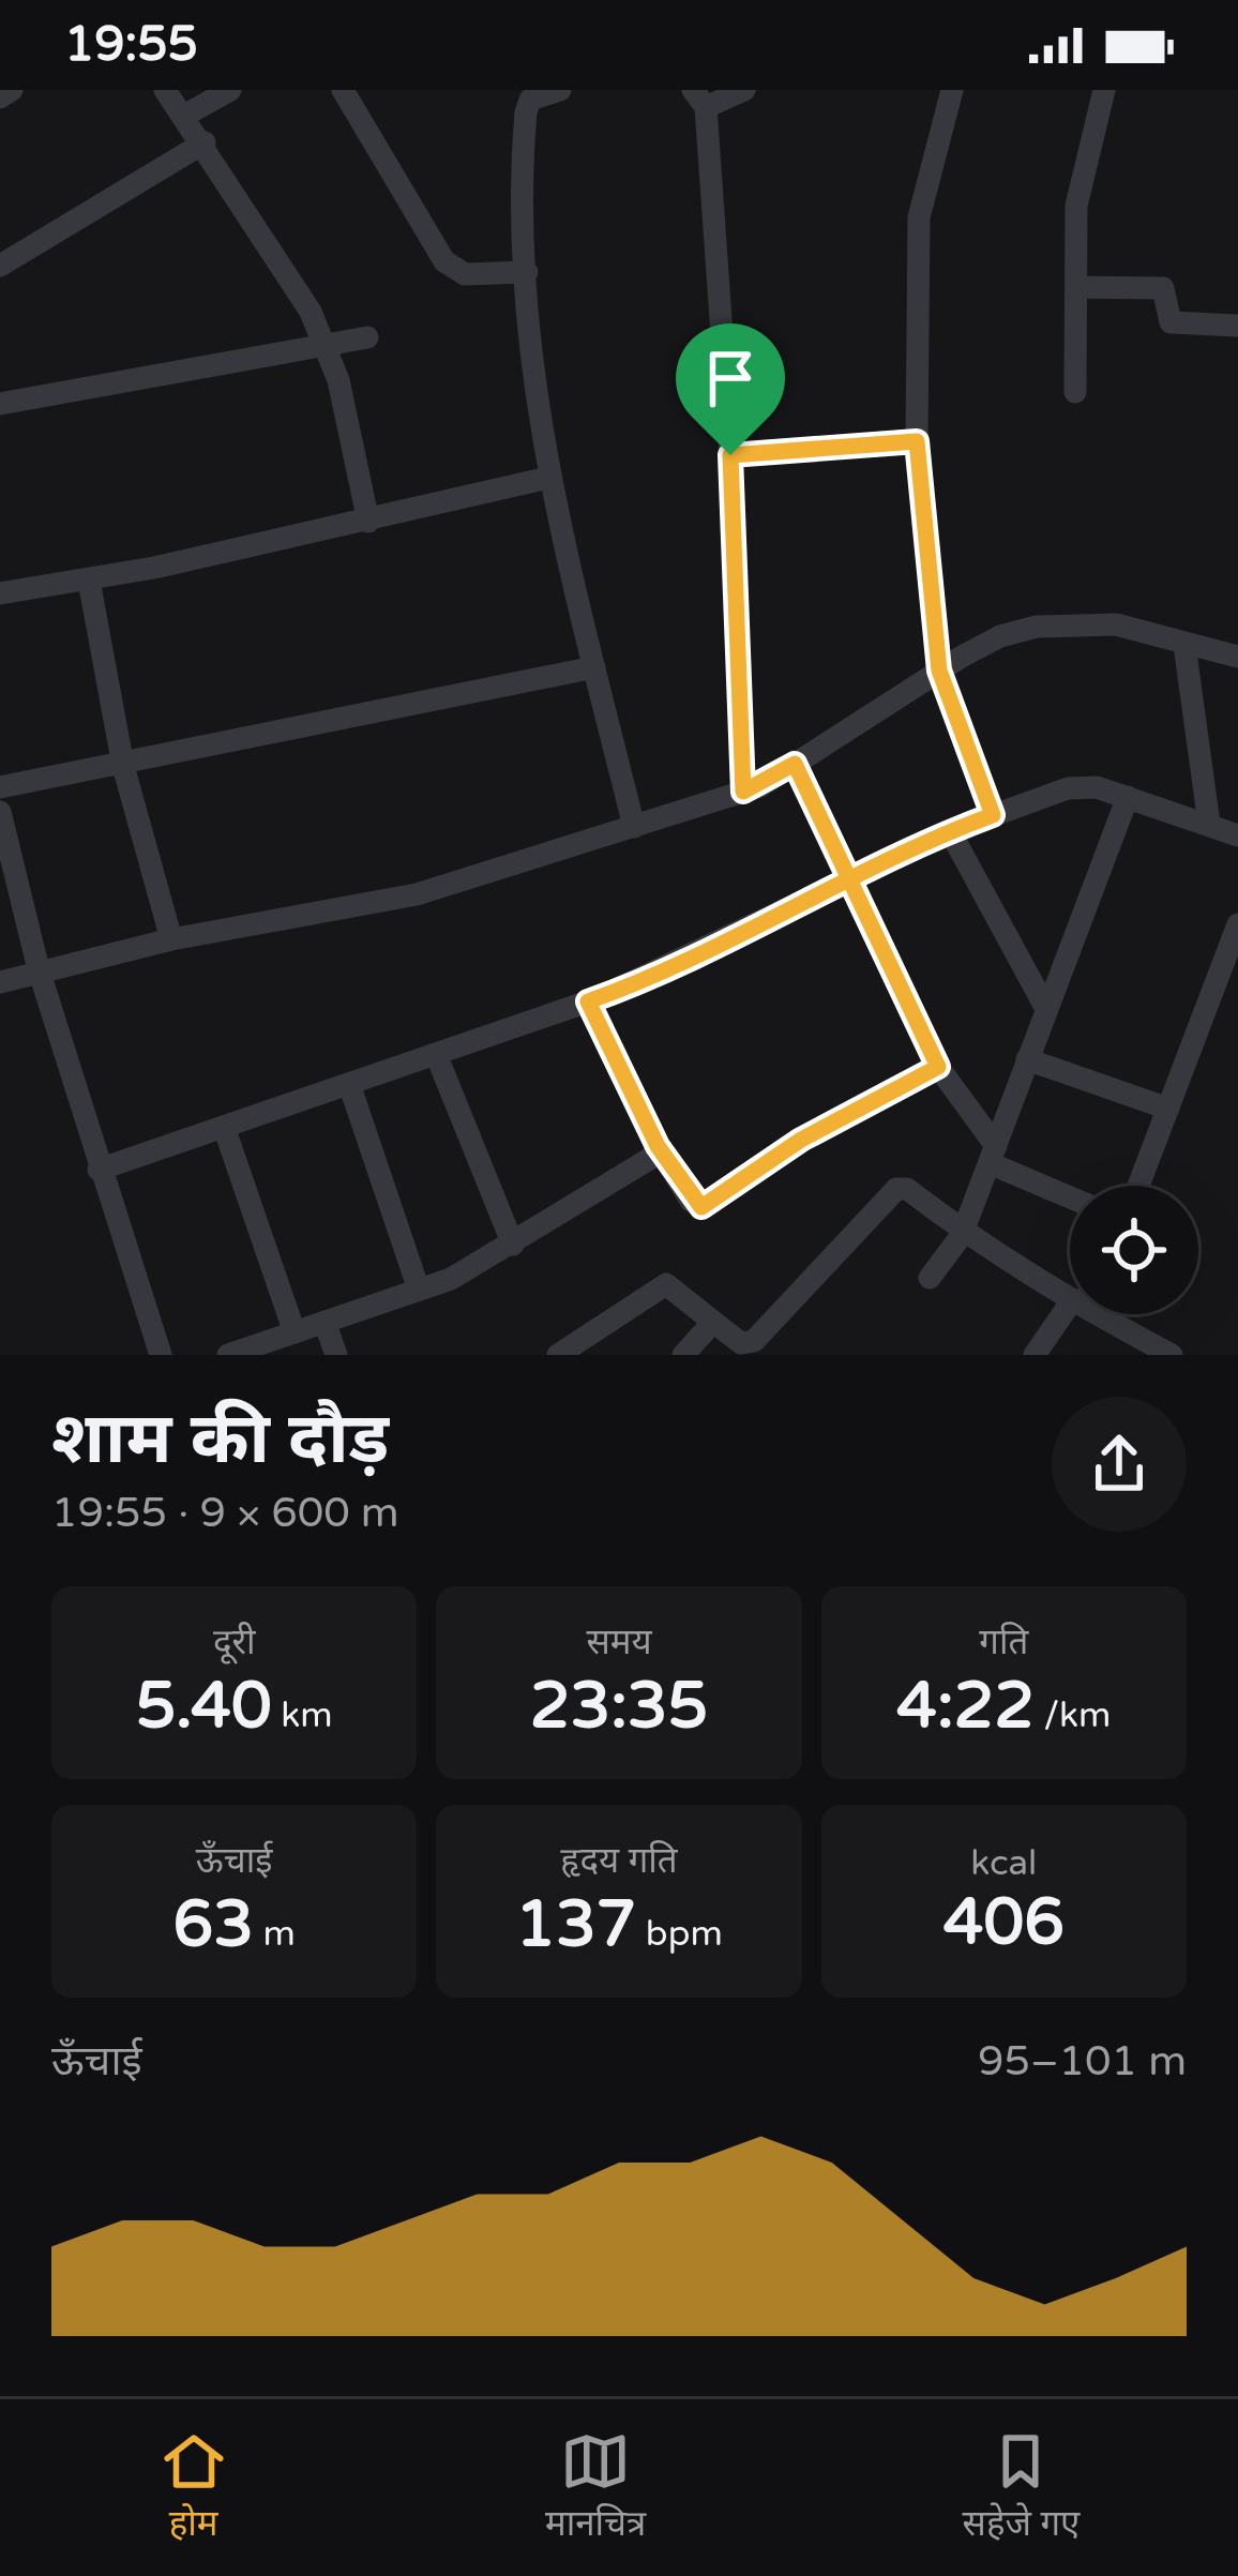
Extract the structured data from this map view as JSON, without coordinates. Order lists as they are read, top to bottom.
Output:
{
  "page": {
    "status": "19:55",
    "heading": ["शाम की दौड़", "19:55 · 9 × 600 m"],
    "stats": [
      ["दूरी", "5.40 km"],
      ["समय", "23:35"],
      ["गति", "4:22 /km"],
      ["ऊँचाई", "63 m"],
      ["हृदय गति", "137 bpm"],
      ["kcal", "406"]
    ],
    "chart": ["ऊँचाई", "95–101 m"],
    "tabs": ["होम", "मानचित्र", "सहेजे गए"]
  }
}
